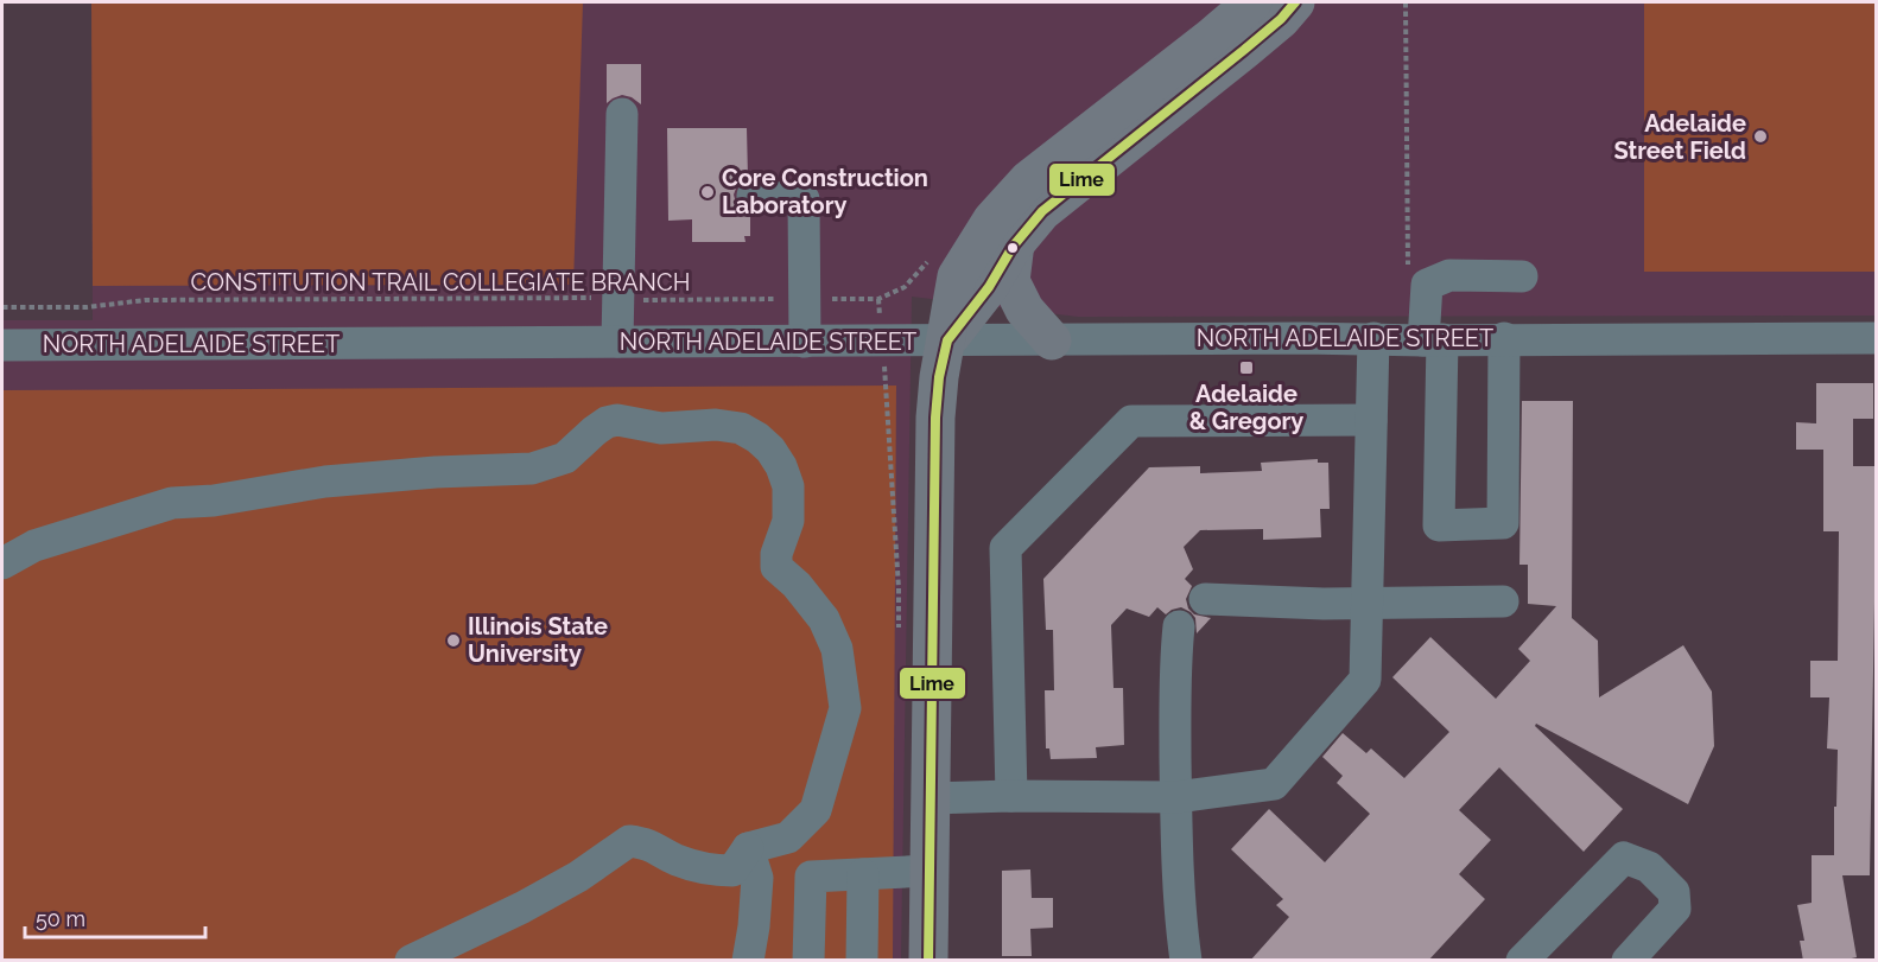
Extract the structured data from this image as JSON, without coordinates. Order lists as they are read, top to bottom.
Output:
{
  "streets": {
    "street": ["NORTH ADELAIDE STREET"],
    "path": ["CONSTITUTION TRAIL COLLEGIATE BRANCH"]
  },
  "places": {
    "other": ["Adelaide Street Field", "Core Construction Laboratory", "Illinois State University"],
    "transit": ["Adelaide & Gregory"]
  },
  "lines": ["transit line Lime"],
  "scale_bar": "50 m"
}
